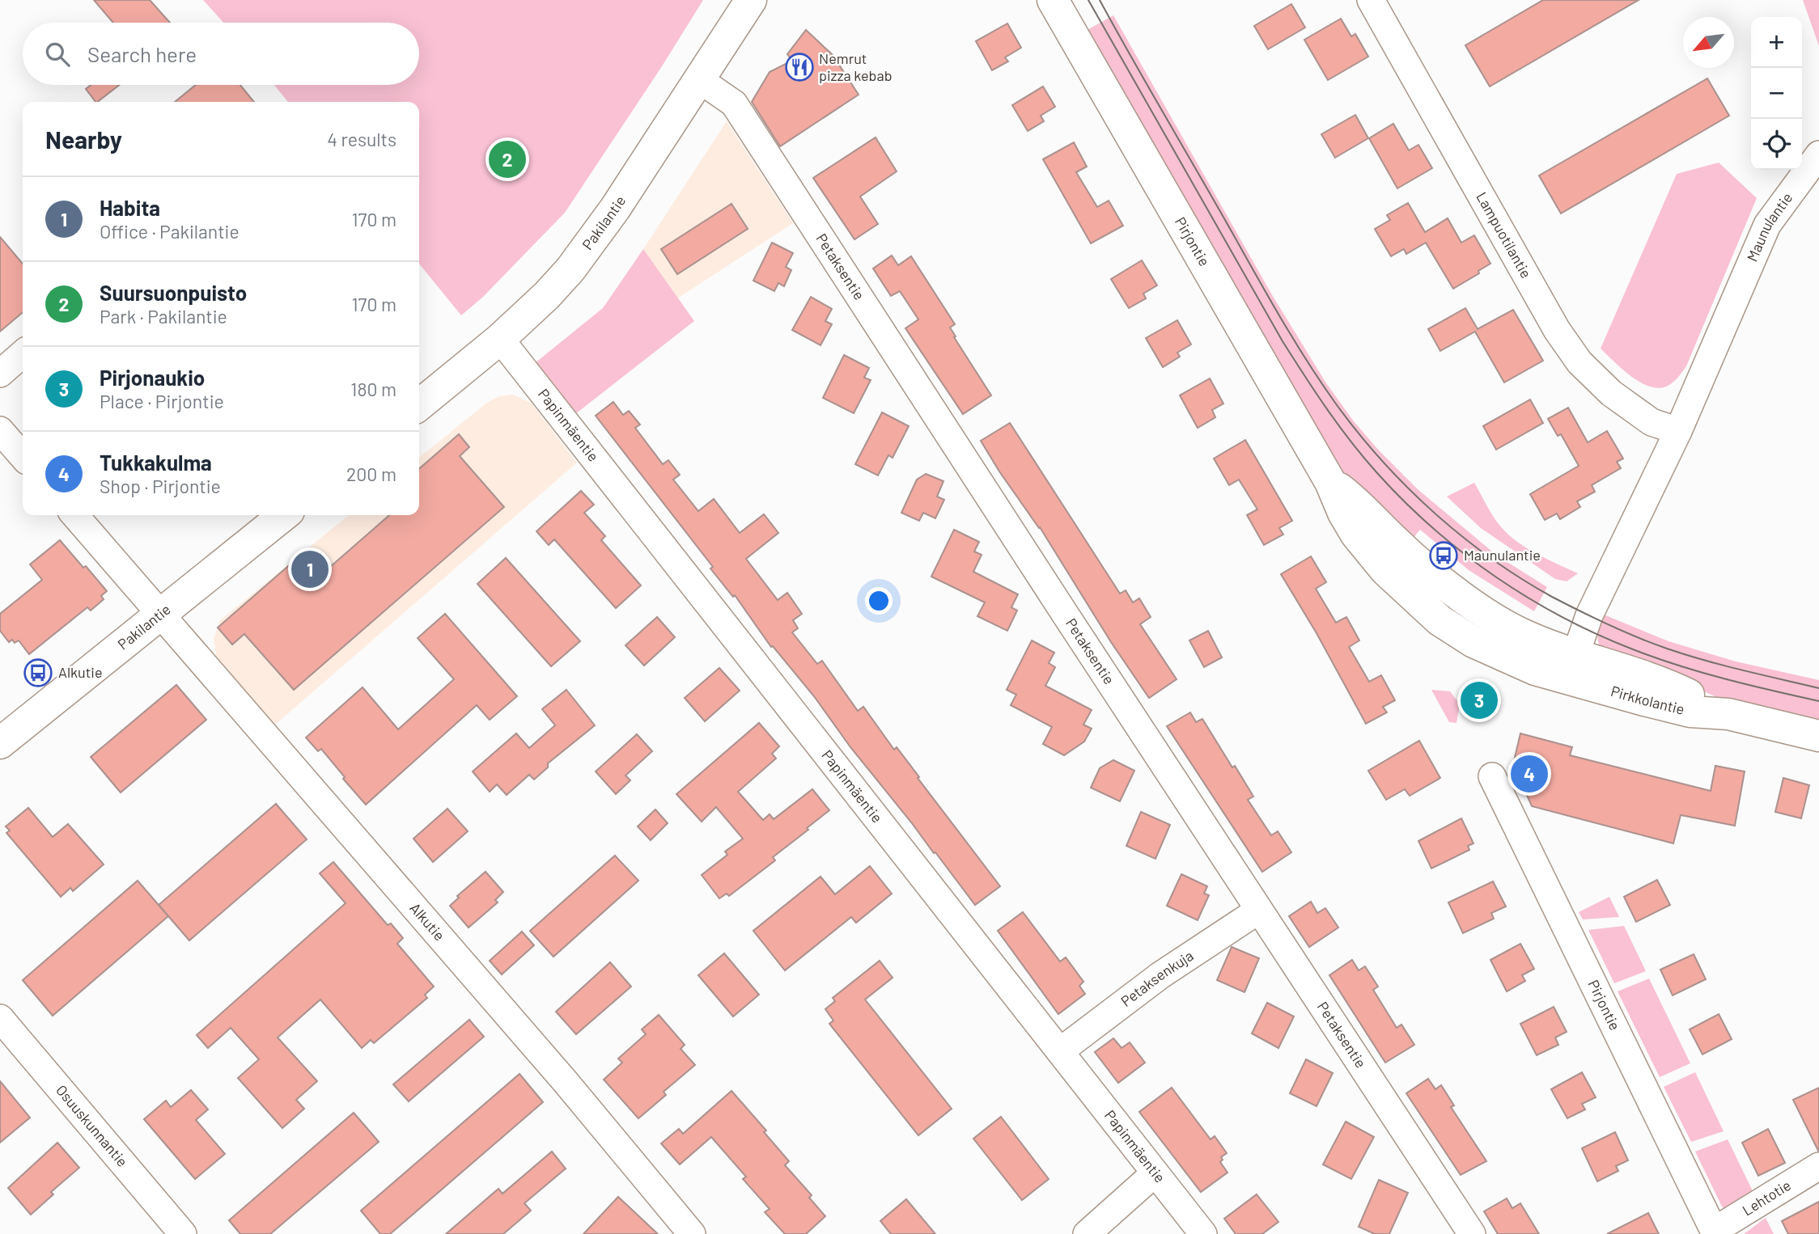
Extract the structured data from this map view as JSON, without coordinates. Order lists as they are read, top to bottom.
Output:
{
  "streets": {
    "main road": ["Pakilantie", "Pirjontie", "Pirkkolantie"],
    "street": [
      "Maunulantie",
      "Lampuotilantie",
      "Petaksentie",
      "Papinmäentie",
      "Alkutie",
      "Petaksenkuja",
      "Osuuskunnantie",
      "Lehtotie"
    ]
  },
  "crossings": [
    ["Pakilantie", "Petaksentie"],
    ["Pakilantie", "Papinmäentie"],
    ["Pakilantie", "Alkutie"],
    ["Maunulantie", "Lampuotilantie"],
    ["Maunulantie", "Pirjontie"],
    ["Maunulantie", "Pirkkolantie"],
    ["Pirjontie", "Pirkkolantie"],
    ["Pirjontie", "Lehtotie"],
    ["Petaksentie", "Petaksenkuja"],
    ["Papinmäentie", "Petaksenkuja"]
  ],
  "places": {
    "restaurant": ["Nemrut pizza kebab"],
    "bus stop": ["Maunulantie", "Alkutie"]
  },
  "north": "bottom left",
  "page": {
    "map_buttons": ["+", "−"],
    "search": "Search here",
    "heading": ["Nearby", "4 results"],
    "pins": [
      "2",
      "1",
      "3",
      "4"
    ],
    "list": [
      {
        "mark": "1",
        "name": "Habita",
        "note": "Office · Pakilantie",
        "value": "170 m"
      },
      {
        "mark": "2",
        "name": "Suursuonpuisto",
        "note": "Park · Pakilantie",
        "value": "170 m"
      },
      {
        "mark": "3",
        "name": "Pirjonaukio",
        "note": "Place · Pirjontie",
        "value": "180 m"
      },
      {
        "mark": "4",
        "name": "Tukkakulma",
        "note": "Shop · Pirjontie",
        "value": "200 m"
      }
    ]
  }
}
